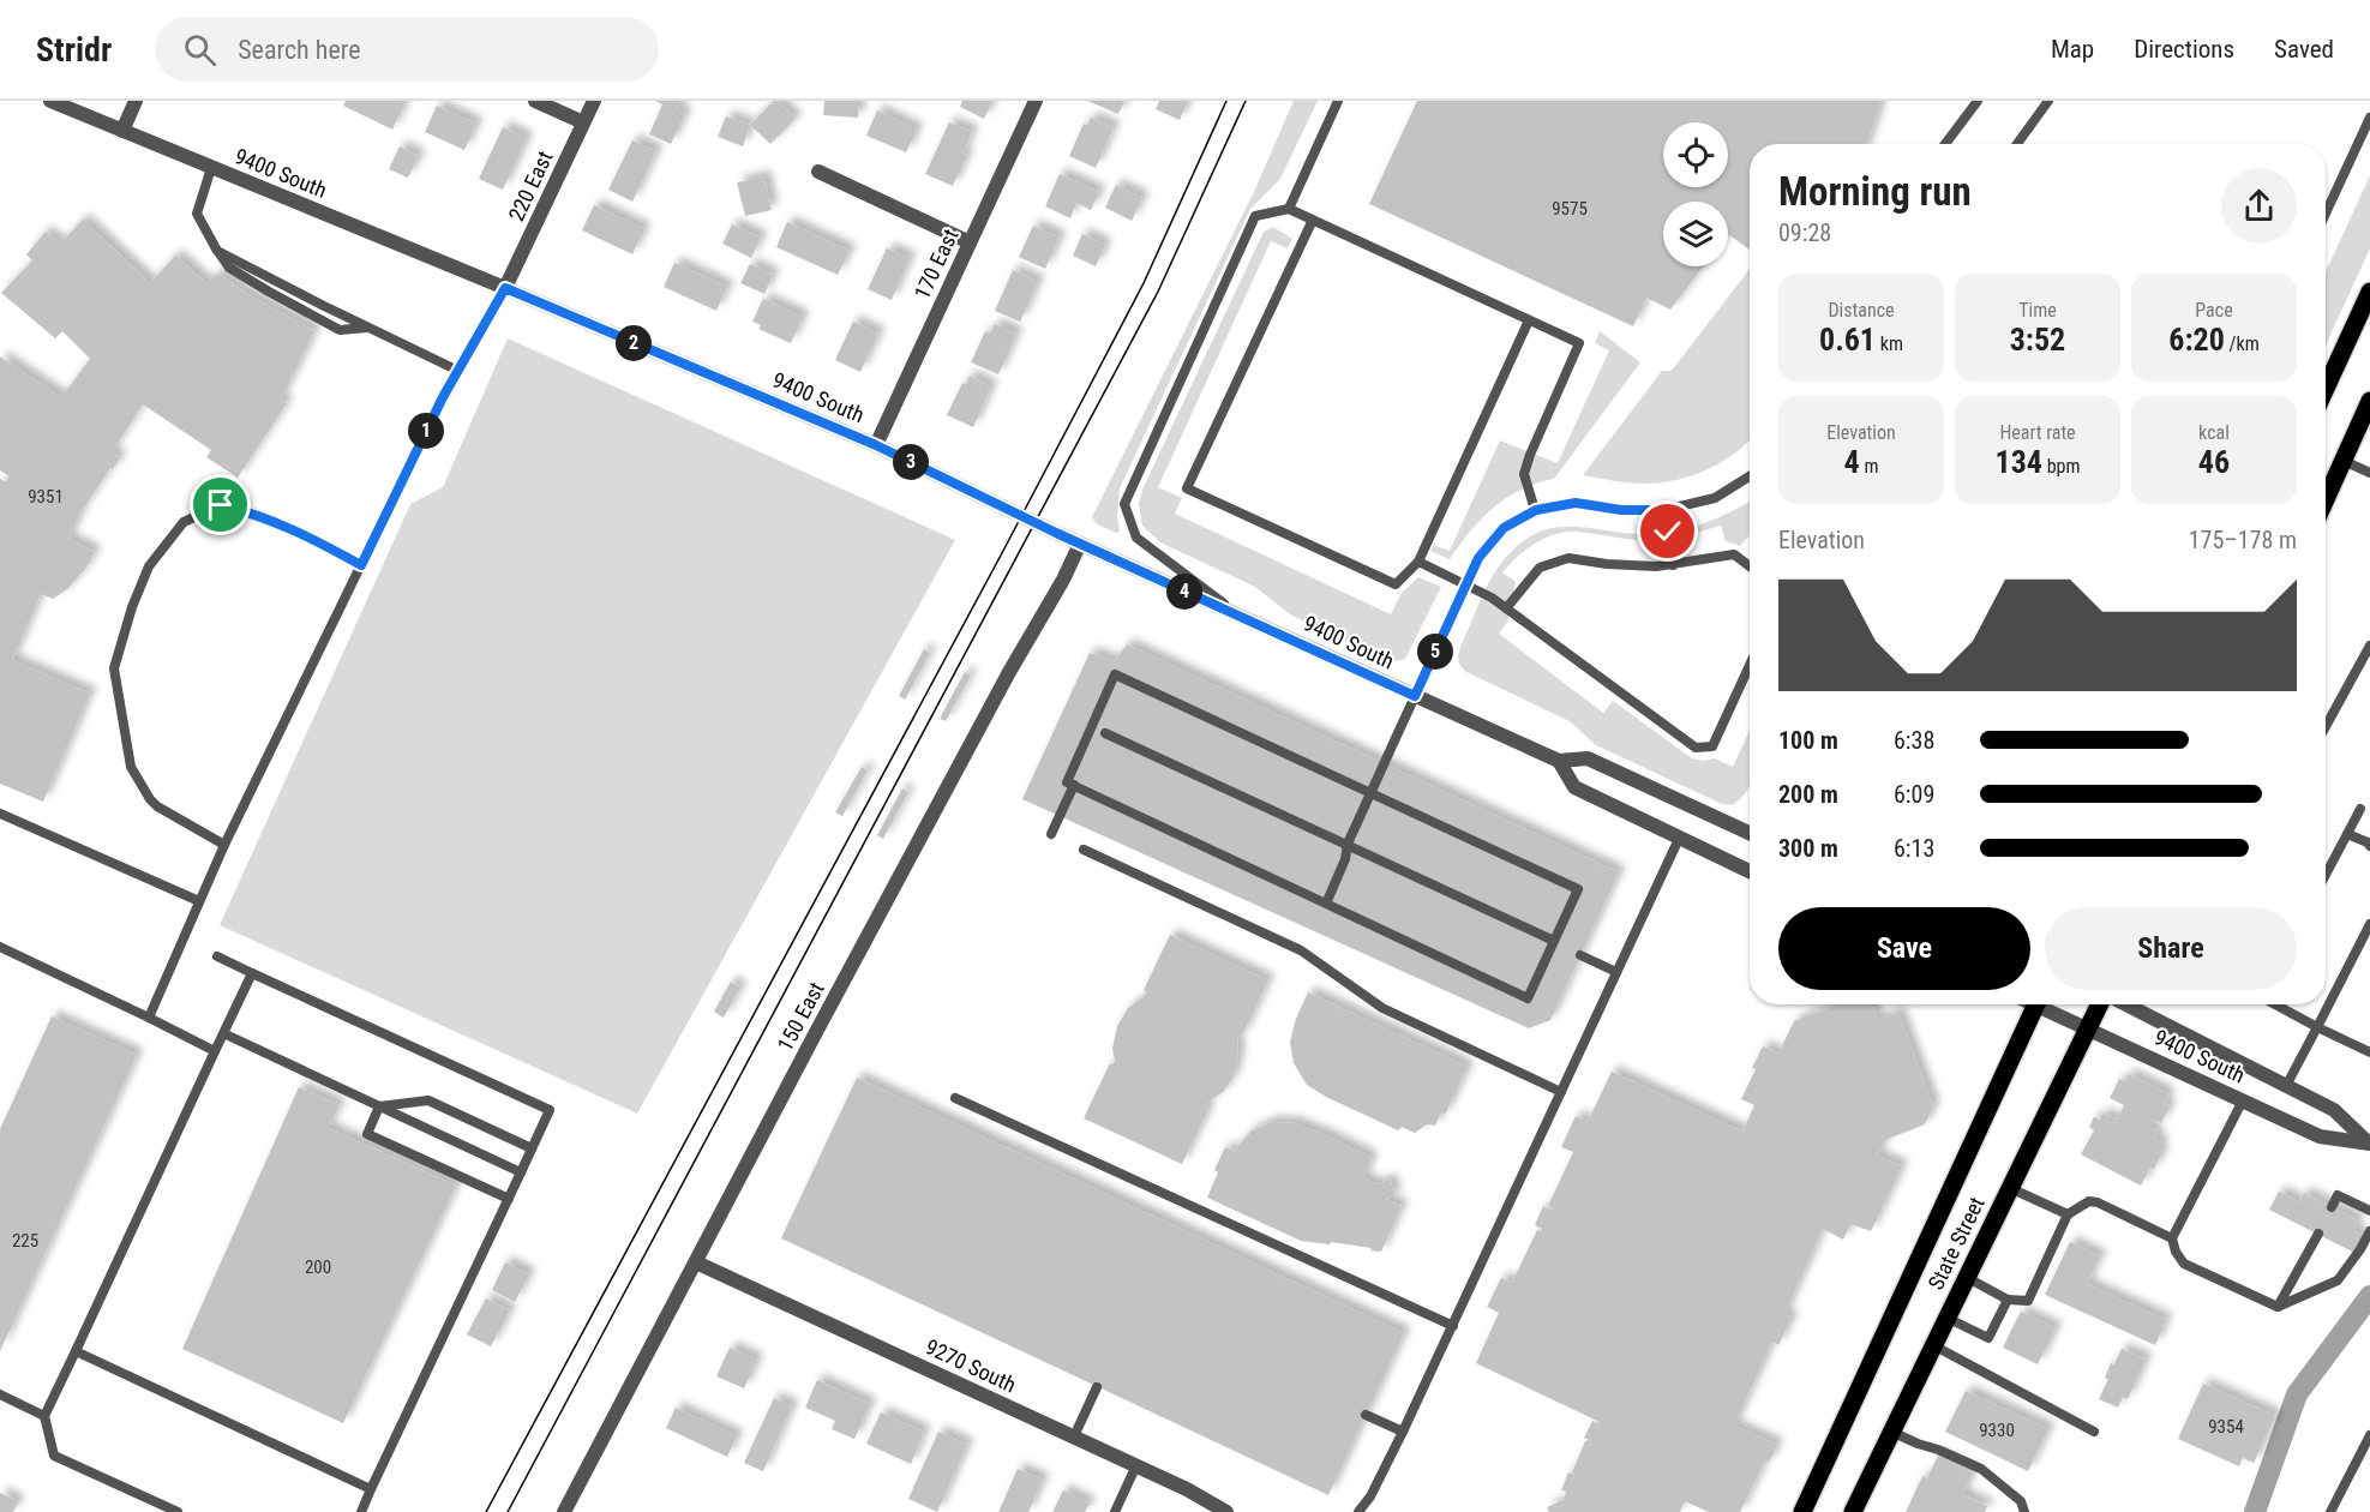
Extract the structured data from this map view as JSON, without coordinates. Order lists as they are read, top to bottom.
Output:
{
  "streets": {
    "main road": ["State Street"],
    "street": [
      "9400 South",
      "220 East",
      "170 East",
      "150 East",
      "9270 South"
    ]
  },
  "crossings": [
    ["9400 South", "220 East"],
    ["9400 South", "170 East"],
    ["9400 South", "150 East"],
    ["9400 South", "State Street"],
    ["150 East", "9270 South"]
  ],
  "house_numbers": [
    "9575",
    "9351",
    "225",
    "200",
    "9354",
    "9330"
  ],
  "page": {
    "header": "Stridr",
    "search": "Search here",
    "nav": ["Map", "Directions", "Saved"],
    "heading": ["Morning run", "09:28"],
    "stats": [
      ["Distance", "0.61 km"],
      ["Time", "3:52"],
      ["Pace", "6:20 /km"],
      ["Elevation", "4 m"],
      ["Heart rate", "134 bpm"],
      ["kcal", "46"]
    ],
    "pins": [
      "2",
      "1",
      "3",
      "4",
      "5"
    ],
    "chart": ["Elevation", "175–178 m"],
    "list": [
      {
        "name": "100 m",
        "note": "6:38"
      },
      {
        "name": "200 m",
        "note": "6:09"
      },
      {
        "name": "300 m",
        "note": "6:13"
      }
    ],
    "buttons": ["Save", "Share"]
  }
}
